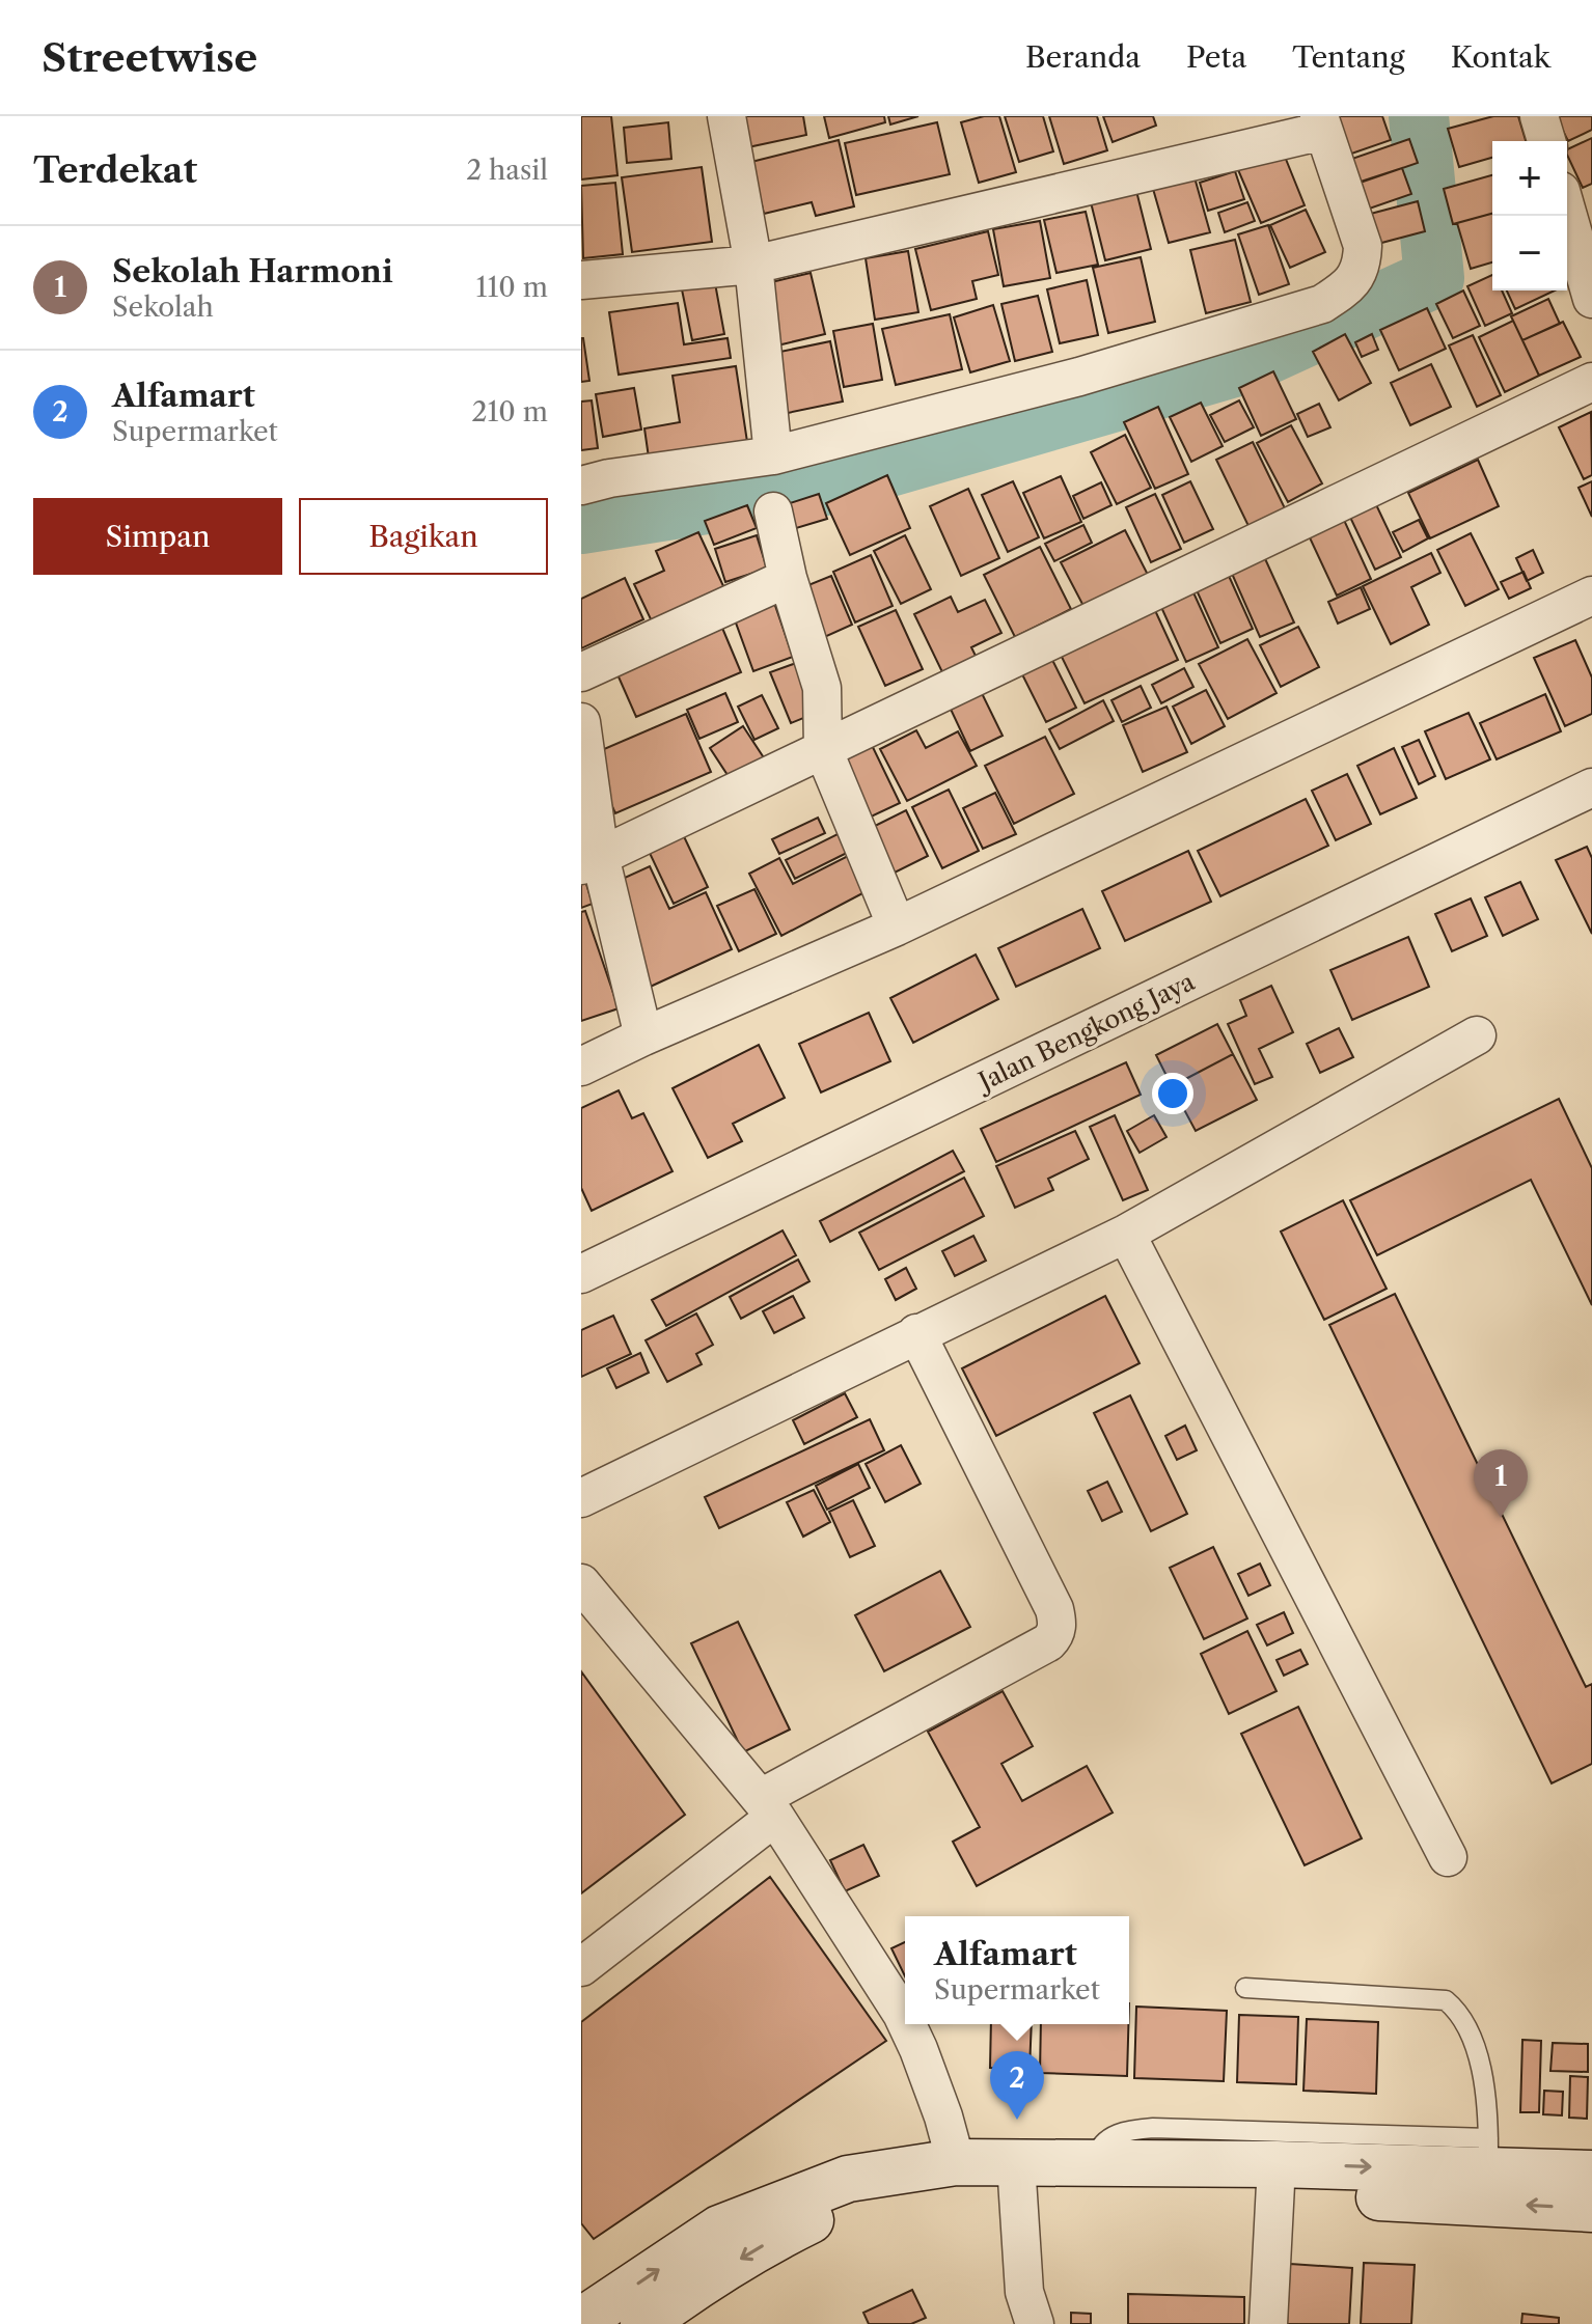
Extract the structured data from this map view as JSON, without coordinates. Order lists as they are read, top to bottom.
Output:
{
  "streets": {
    "street": ["Jalan Bengkong Jaya"]
  },
  "page": {
    "header": "Streetwise",
    "nav": [
      "Beranda",
      "Peta",
      "Tentang",
      "Kontak"
    ],
    "heading": ["Terdekat", "2 hasil"],
    "map_buttons": ["+", "−"],
    "list": [
      {
        "mark": "1",
        "name": "Sekolah Harmoni",
        "note": "Sekolah",
        "value": "110 m"
      },
      {
        "mark": "2",
        "name": "Alfamart",
        "note": "Supermarket",
        "value": "210 m"
      }
    ],
    "buttons": ["Simpan", "Bagikan"],
    "pins": ["1", "2"],
    "popup": ["Alfamart", "Supermarket"]
  }
}
